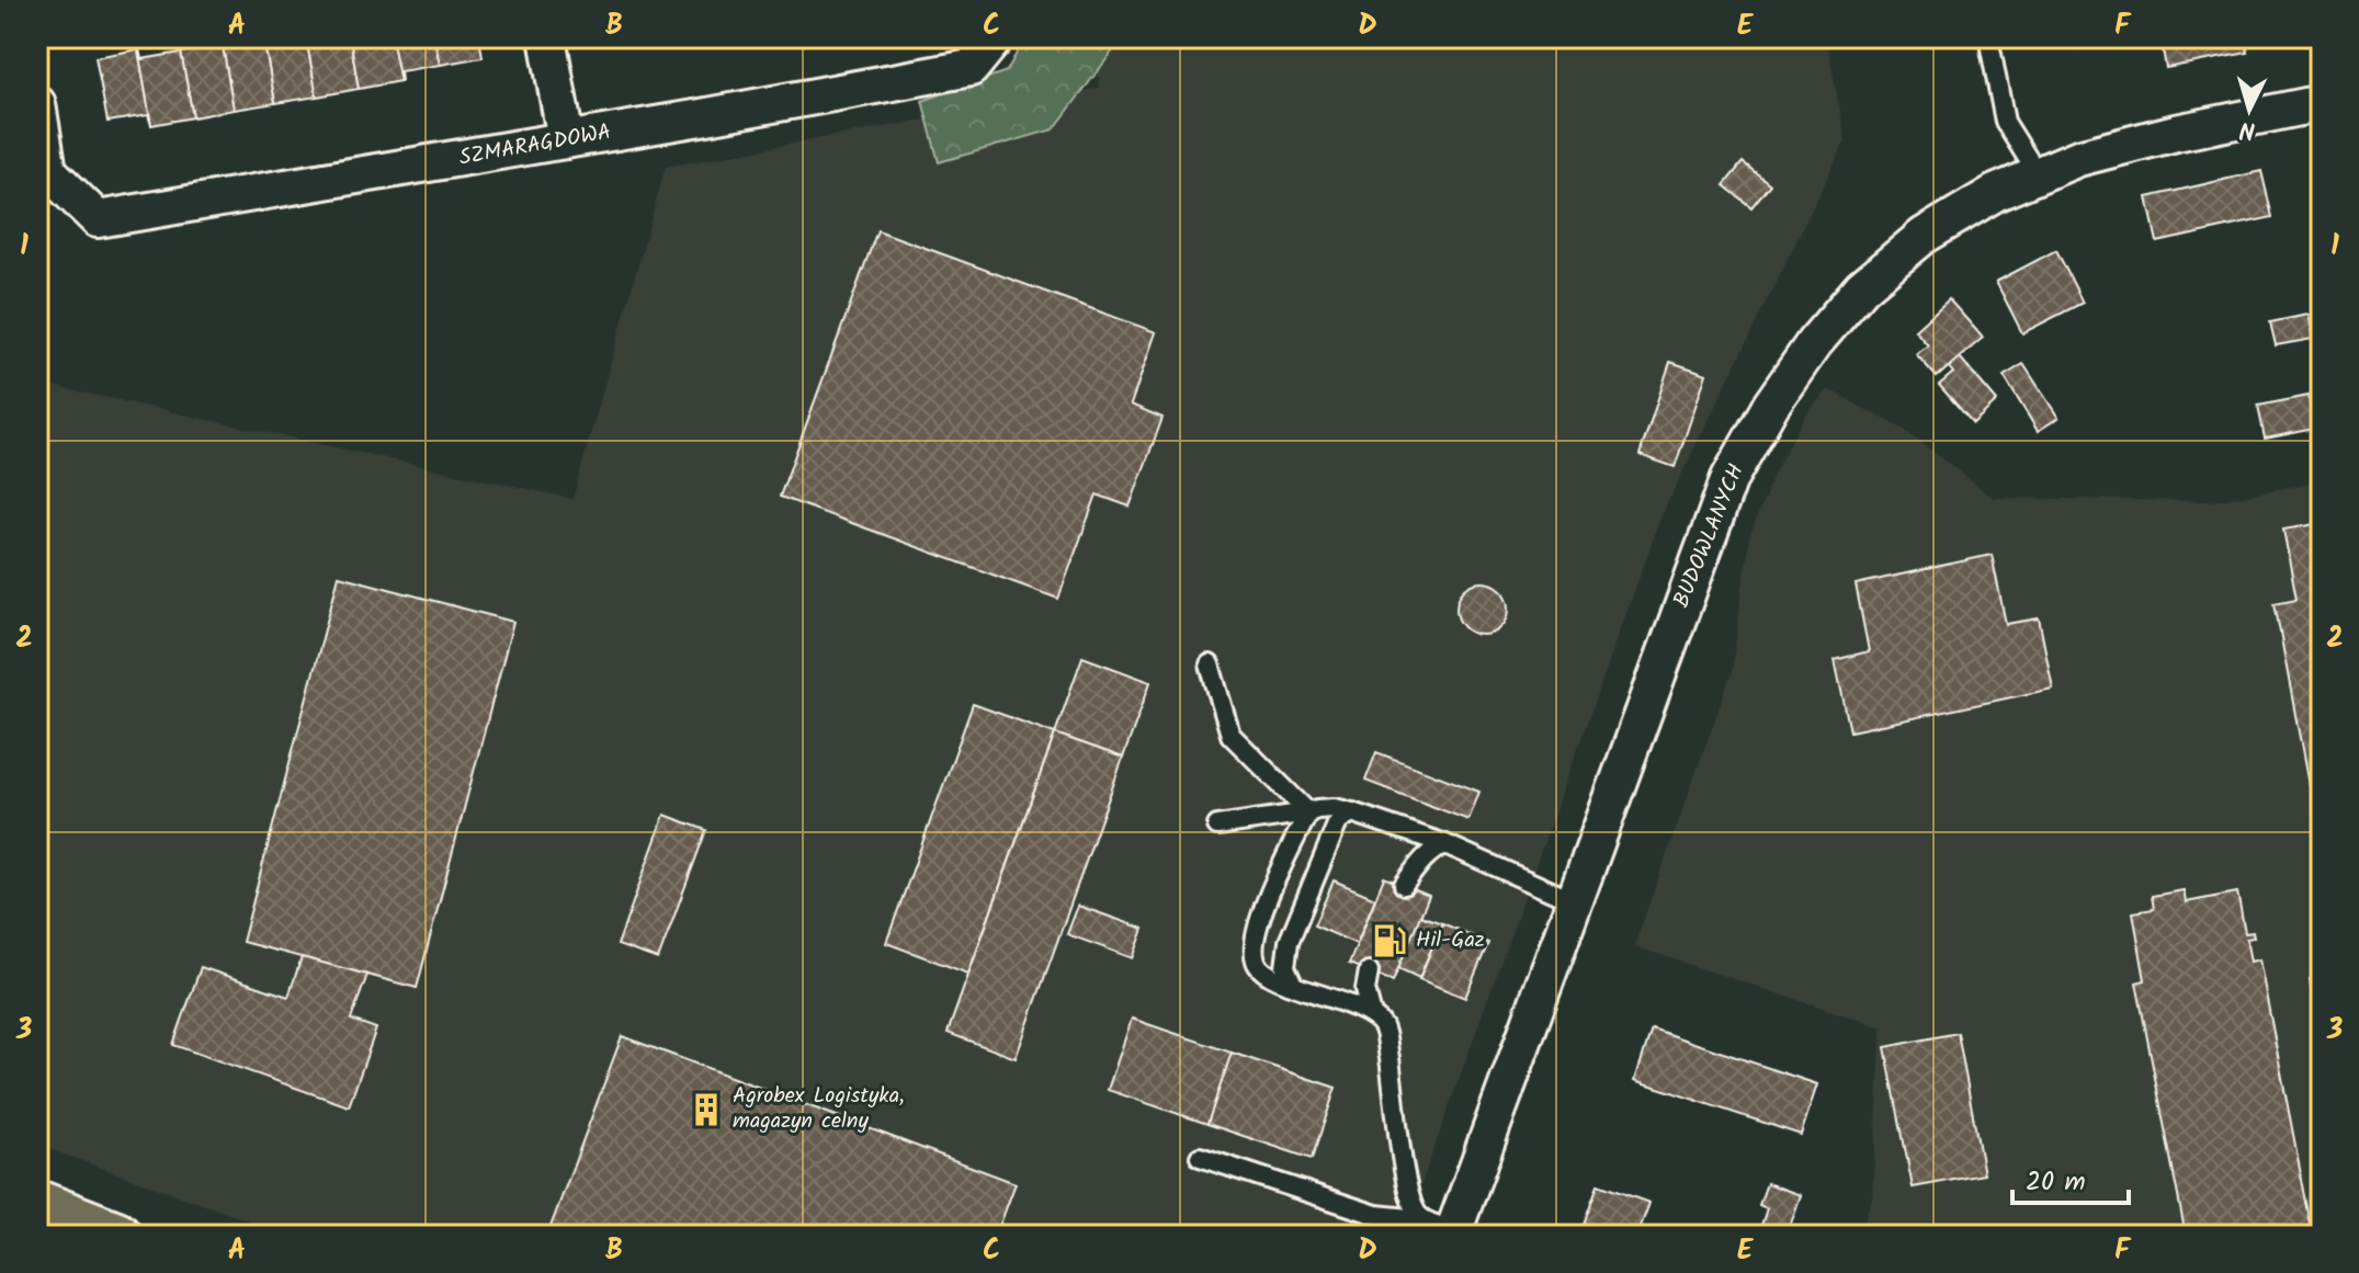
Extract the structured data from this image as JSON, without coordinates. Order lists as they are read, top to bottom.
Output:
{
  "streets": {
    "street": ["SZMARAGDOWA", "BUDOWLANYCH"]
  },
  "places": {
    "fuel station": ["Hil-Gaz"],
    "building": ["Agrobex Logistyka, magazyn celny"]
  },
  "scale_bar": "20 m",
  "north": "bottom",
  "grid": {
    "columns": [
      "A",
      "B",
      "C",
      "D",
      "E",
      "F"
    ],
    "rows": ["1", "2", "3"]
  }
}
